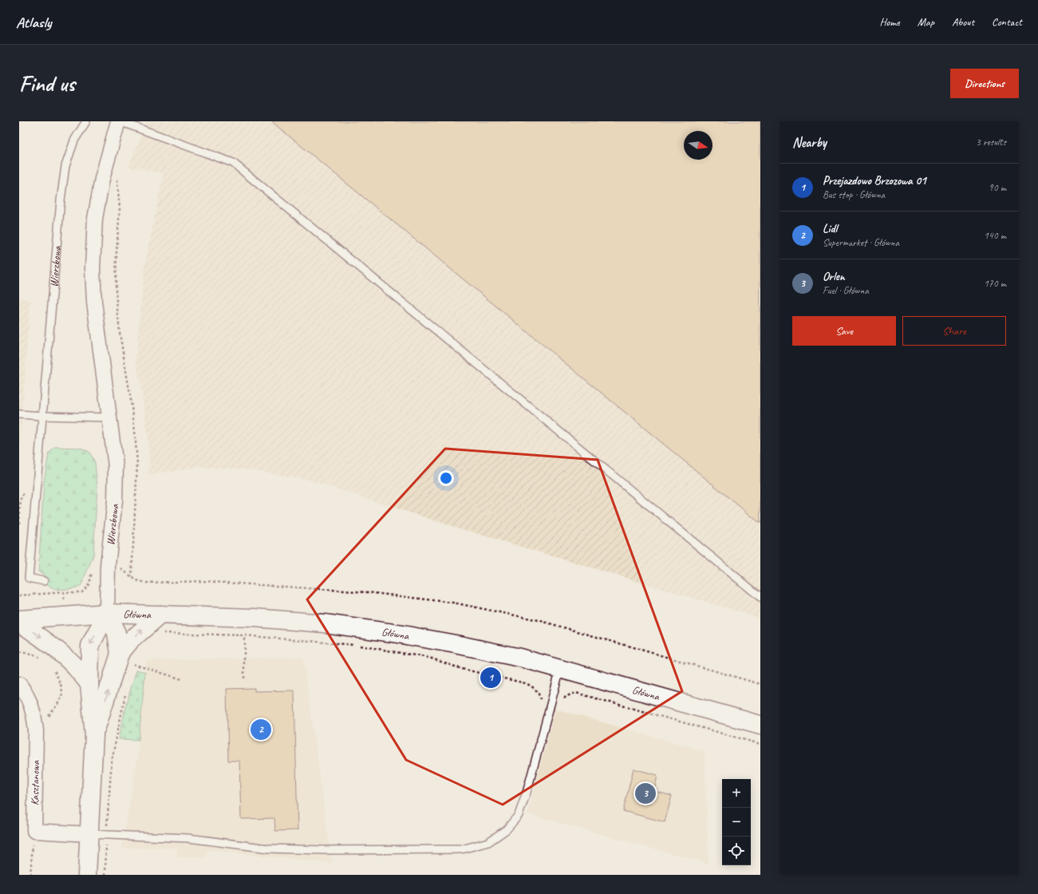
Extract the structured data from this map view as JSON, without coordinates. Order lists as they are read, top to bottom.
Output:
{
  "streets": {
    "main road": ["Główna"],
    "street": ["Wierzbowa", "Kasztanowa"]
  },
  "crossings": [
    ["Wierzbowa", "Główna"]
  ],
  "north": "right",
  "page": {
    "header": "Atlasly",
    "nav": [
      "Home",
      "Map",
      "About",
      "Contact"
    ],
    "buttons": [
      "Directions",
      ["Save", "Share"]
    ],
    "title": "Find us",
    "heading": ["Nearby", "3 results"],
    "list": [
      {
        "mark": "1",
        "name": "Przejazdowo Brzozowa 01",
        "note": "Bus stop · Główna",
        "value": "90 m"
      },
      {
        "mark": "2",
        "name": "Lidl",
        "note": "Supermarket · Główna",
        "value": "140 m"
      },
      {
        "mark": "3",
        "name": "Orlen",
        "note": "Fuel · Główna",
        "value": "170 m"
      }
    ],
    "pins": ["1", "2", "3"],
    "map_buttons": ["+", "−"]
  }
}
